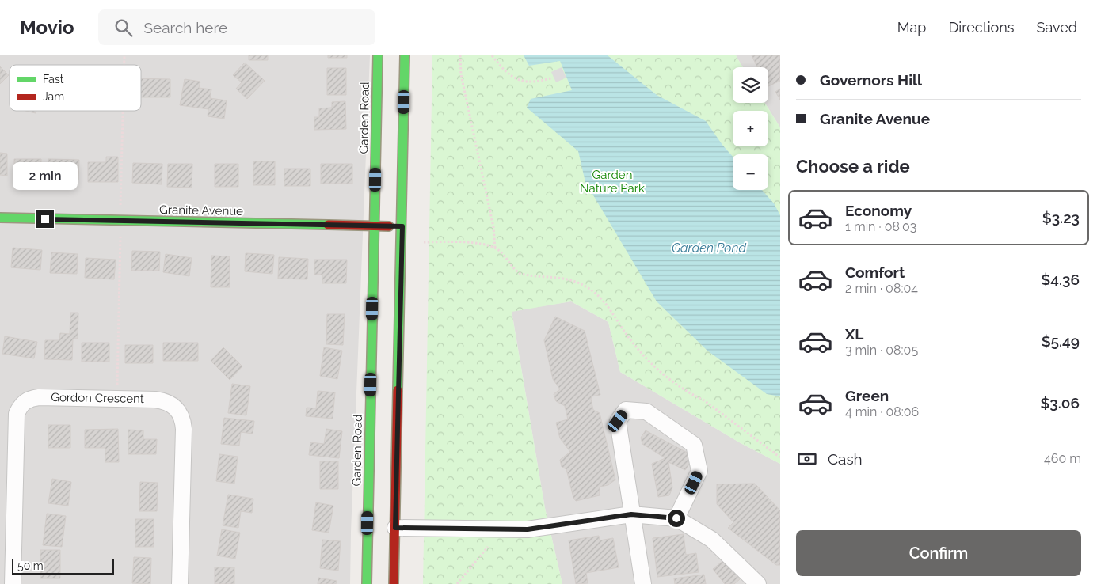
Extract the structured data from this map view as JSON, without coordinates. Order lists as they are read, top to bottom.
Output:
{
  "streets": {
    "street": ["Garden Road", "Granite Avenue", "Gordon Crescent"]
  },
  "crossings": [
    ["Garden Road", "Granite Avenue"]
  ],
  "water": ["Garden Pond"],
  "parks": ["Garden Nature Park"],
  "legend": ["Fast", "Jam"],
  "scale_bar": "50 m",
  "page": {
    "header": "Movio",
    "search": "Search here",
    "nav": ["Map", "Directions", "Saved"],
    "banner": ["Governors Hill", "Granite Avenue"],
    "map_buttons": ["+", "−"],
    "heading": "Choose a ride",
    "bubble": "2 min",
    "list": [
      {
        "name": "Economy",
        "note": "1 min · 08:03",
        "value": "$3.23"
      },
      {
        "name": "Comfort",
        "note": "2 min · 08:04",
        "value": "$4.36"
      },
      {
        "name": "XL",
        "note": "3 min · 08:05",
        "value": "$5.49"
      },
      {
        "name": "Green",
        "note": "4 min · 08:06",
        "value": "$3.06"
      }
    ],
    "pay": ["Cash", "460 m"],
    "buttons": "Confirm",
    "scale": "50 m"
  }
}
